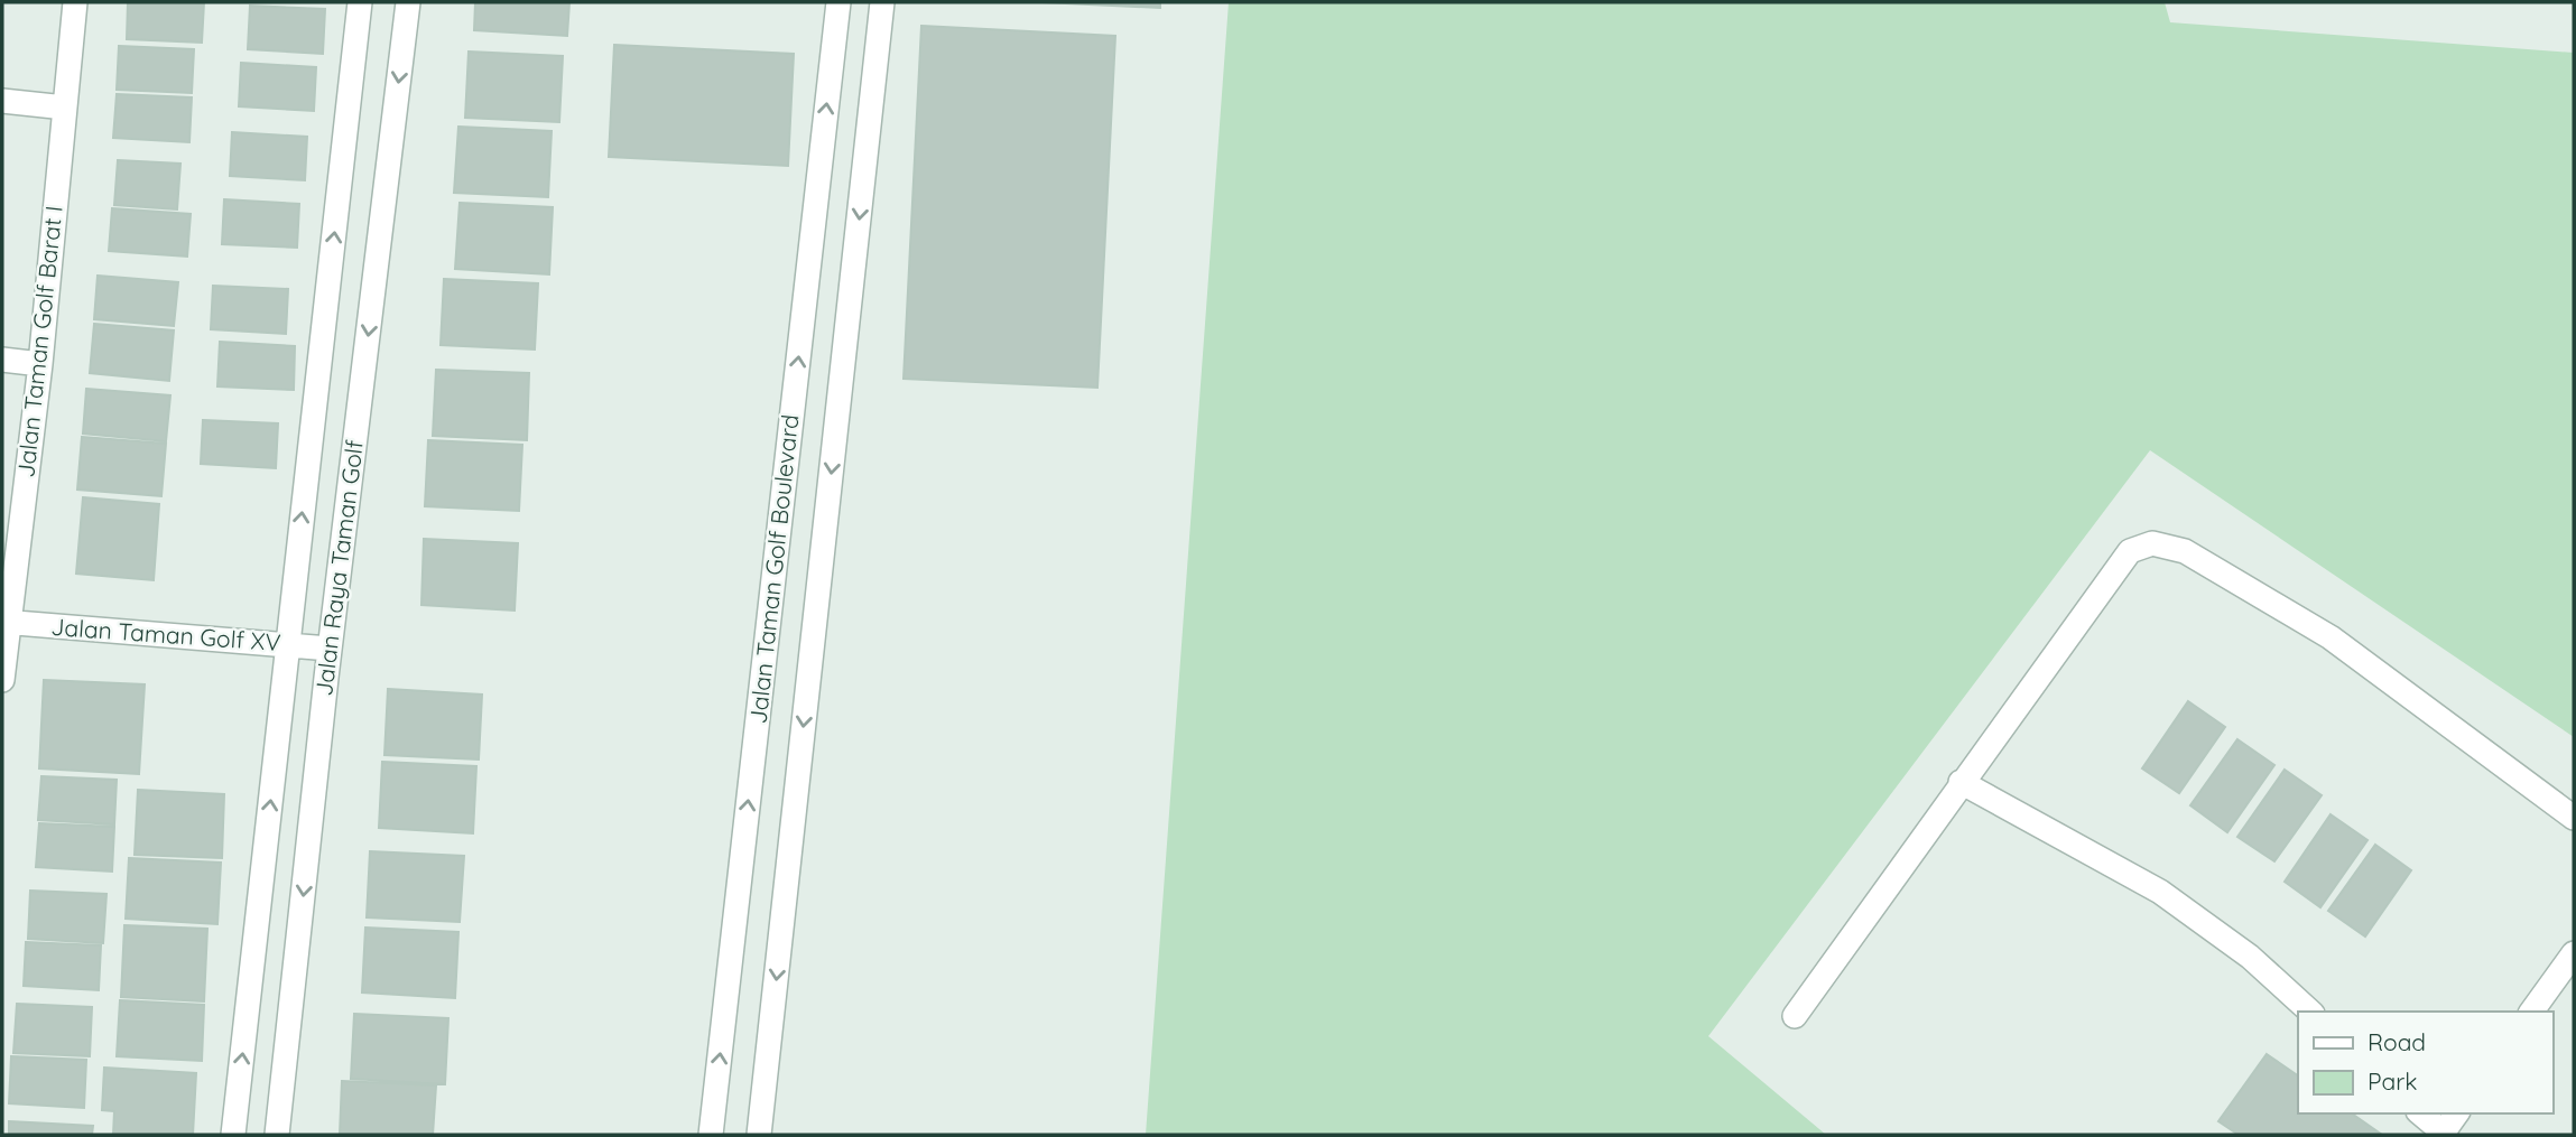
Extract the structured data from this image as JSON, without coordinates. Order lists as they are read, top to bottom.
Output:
{
  "streets": {
    "street": [
      "Jalan Taman Golf Barat I",
      "Jalan Raya Taman Golf",
      "Jalan Taman Golf Boulevard",
      "Jalan Taman Golf XV"
    ]
  },
  "crossings": [
    ["Jalan Taman Golf Barat I", "Jalan Taman Golf XV"],
    ["Jalan Raya Taman Golf", "Jalan Taman Golf XV"]
  ],
  "legend": ["Road", "Park"]
}
